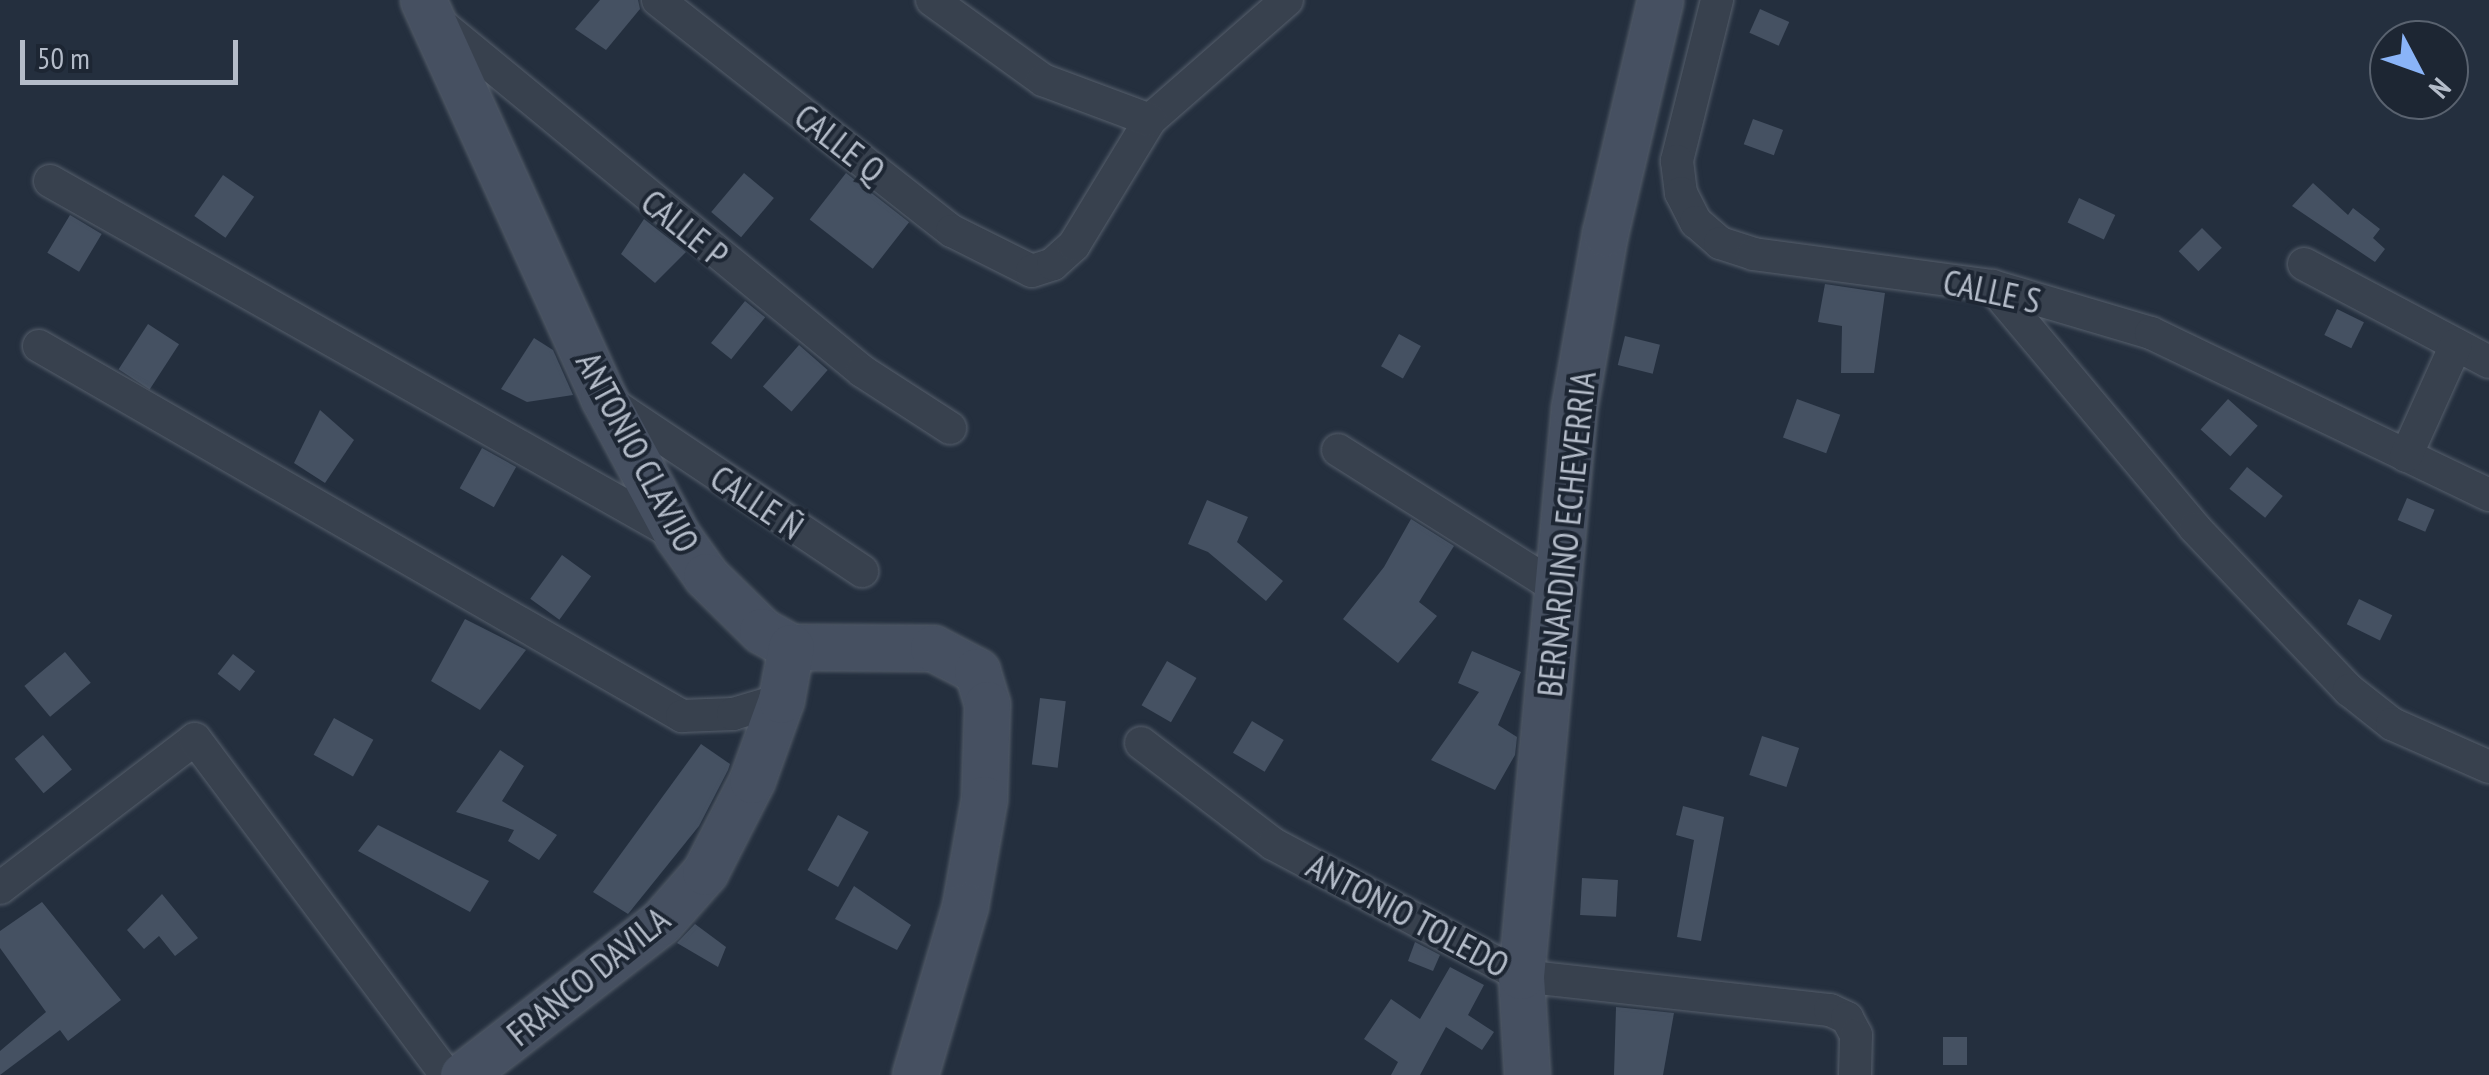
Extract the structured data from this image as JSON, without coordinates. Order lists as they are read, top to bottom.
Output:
{
  "streets": {
    "street": [
      "CALLE Q",
      "CALLE P",
      "CALLE S",
      "ANTONIO CLAVIJO",
      "CALLE Ñ",
      "BERNARDINO ECHEVERRIA",
      "ANTONIO TOLEDO",
      "FRANCO DAVILA"
    ]
  },
  "crossings": [
    ["CALLE P", "ANTONIO CLAVIJO"],
    ["ANTONIO CLAVIJO", "CALLE Ñ"],
    ["ANTONIO CLAVIJO", "FRANCO DAVILA"],
    ["BERNARDINO ECHEVERRIA", "ANTONIO TOLEDO"]
  ],
  "scale_bar": "50 m",
  "north": "bottom right"
}
